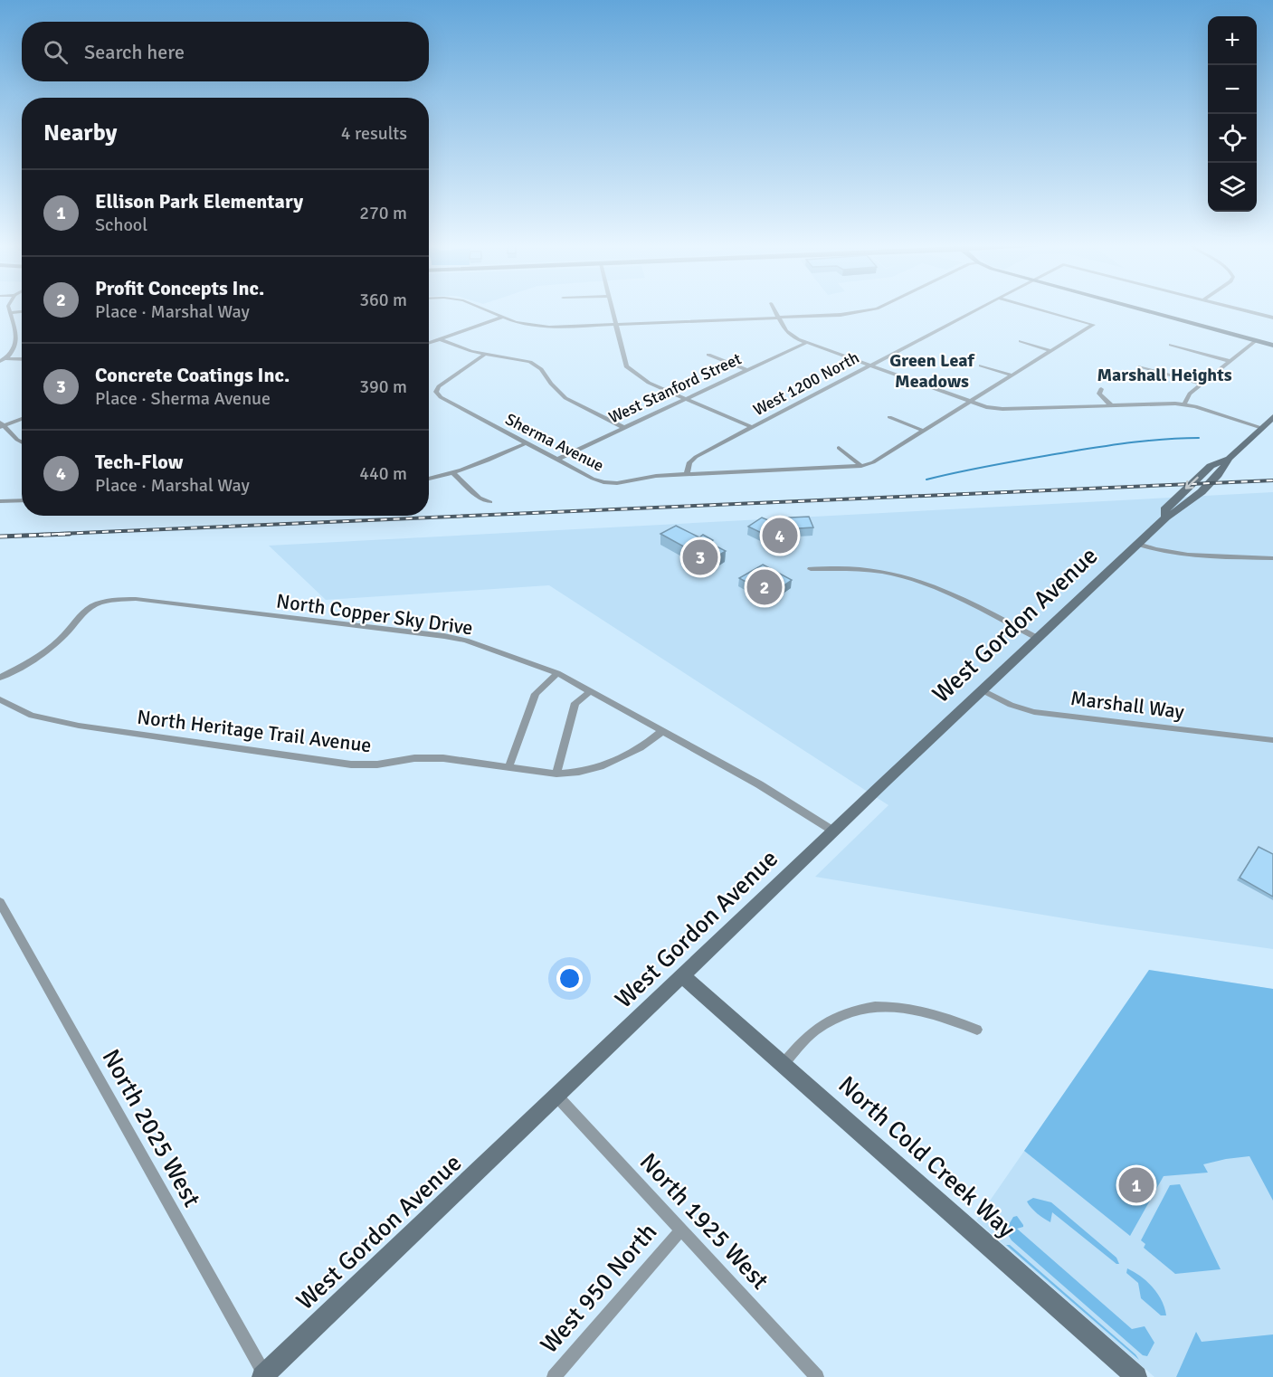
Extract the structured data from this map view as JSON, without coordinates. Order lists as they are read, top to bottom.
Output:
{
  "streets": {
    "main road": ["West Gordon Avenue", "North Cold Creek Way"],
    "street": [
      "West 1200 North",
      "West Stanford Street",
      "Sherma Avenue",
      "North Copper Sky Drive",
      "Marshall Way",
      "North Heritage Trail Avenue",
      "North 2025 West",
      "North 1925 West",
      "West 950 North"
    ]
  },
  "crossings": [
    ["West 1200 North", "Sherma Avenue"],
    ["West Stanford Street", "Sherma Avenue"],
    ["North Copper Sky Drive", "West Gordon Avenue"],
    ["North Copper Sky Drive", "North Heritage Trail Avenue"],
    ["West Gordon Avenue", "Marshall Way"],
    ["West Gordon Avenue", "North 2025 West"],
    ["West Gordon Avenue", "North Cold Creek Way"],
    ["West Gordon Avenue", "North 1925 West"],
    ["North 1925 West", "West 950 North"]
  ],
  "districts": ["Green Leaf Meadows", "Marshall Heights"],
  "page": {
    "map_buttons": ["+", "−"],
    "search": "Search here",
    "heading": ["Nearby", "4 results"],
    "list": [
      {
        "mark": "1",
        "name": "Ellison Park Elementary",
        "note": "School",
        "value": "270 m"
      },
      {
        "mark": "2",
        "name": "Profit Concepts Inc.",
        "note": "Place · Marshal Way",
        "value": "360 m"
      },
      {
        "mark": "3",
        "name": "Concrete Coatings Inc.",
        "note": "Place · Sherma Avenue",
        "value": "390 m"
      },
      {
        "mark": "4",
        "name": "Tech-Flow",
        "note": "Place · Marshal Way",
        "value": "440 m"
      }
    ],
    "pins": [
      "4",
      "3",
      "2",
      "1"
    ]
  }
}
